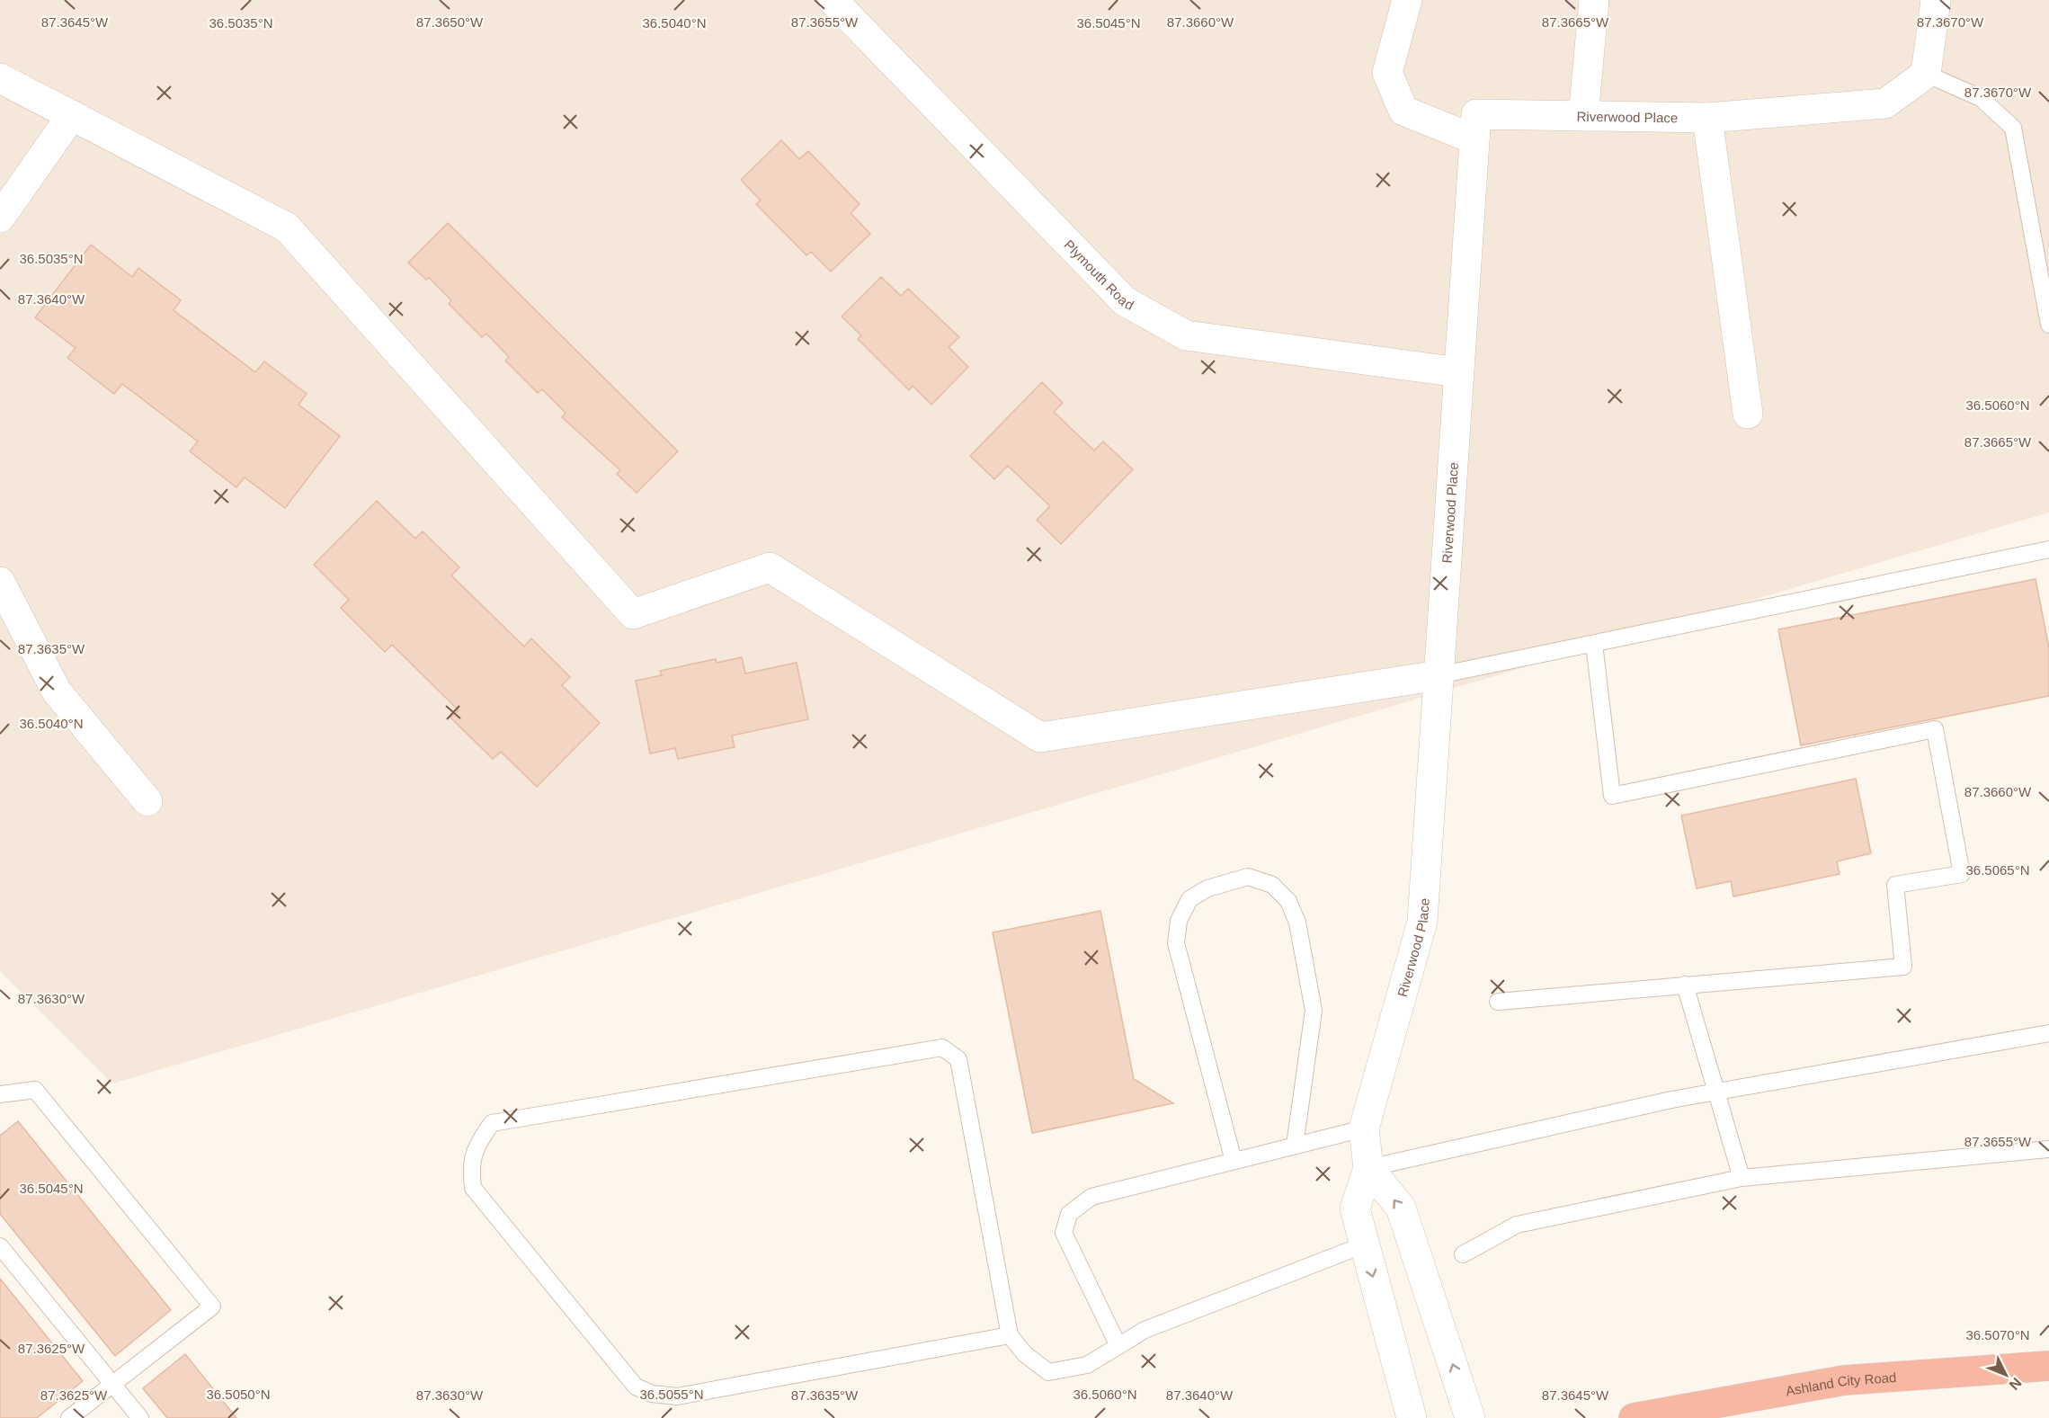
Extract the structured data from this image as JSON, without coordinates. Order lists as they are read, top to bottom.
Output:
{
  "streets": {
    "highway": ["Ashland City Road"],
    "street": ["Riverwood Place", "Plymouth Road"]
  },
  "crossings": [
    ["Riverwood Place", "Plymouth Road"]
  ],
  "north": "bottom right",
  "coordinates": [
    "87.3670°W",
    "87.3655°W",
    "87.3645°W",
    "87.3650°W",
    "87.3660°W",
    "87.3665°W",
    "36.5035°N",
    "36.5040°N",
    "36.5045°N",
    "87.3640°W",
    "36.5060°N",
    "87.3635°W",
    "36.5065°N",
    "87.3630°W",
    "36.5070°N",
    "87.3625°W",
    "36.5050°N",
    "36.5055°N"
  ]
}
